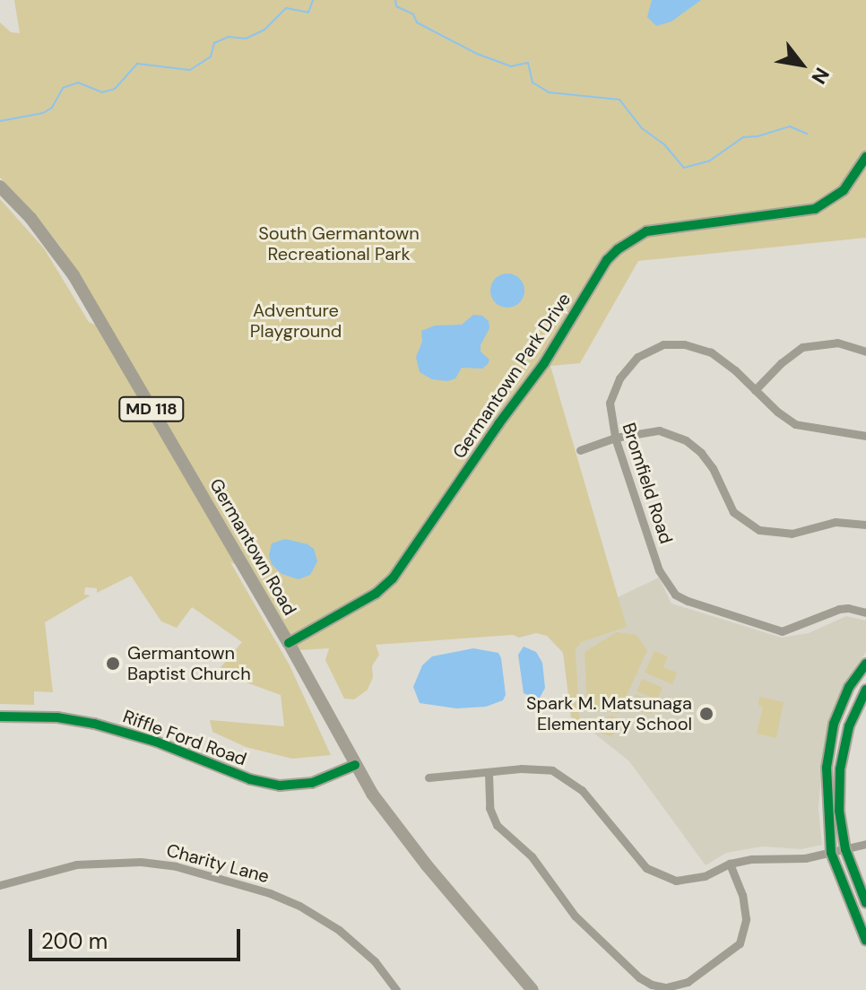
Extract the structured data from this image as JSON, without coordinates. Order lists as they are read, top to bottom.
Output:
{
  "streets": {
    "main road": ["MD 118", "Germantown Road"],
    "street": [
      "Germantown Park Drive",
      "Bromfield Road",
      "Riffle Ford Road",
      "Charity Lane"
    ]
  },
  "crossings": [
    ["Germantown Park Drive", "Germantown Road"],
    ["Germantown Road", "Riffle Ford Road"]
  ],
  "parks": ["South Germantown Recreational Park", "Adventure Playground"],
  "places": ["Germantown Baptist Church", "Spark M. Matsunaga Elementary School"],
  "scale_bar": "200 m",
  "north": "bottom right"
}
